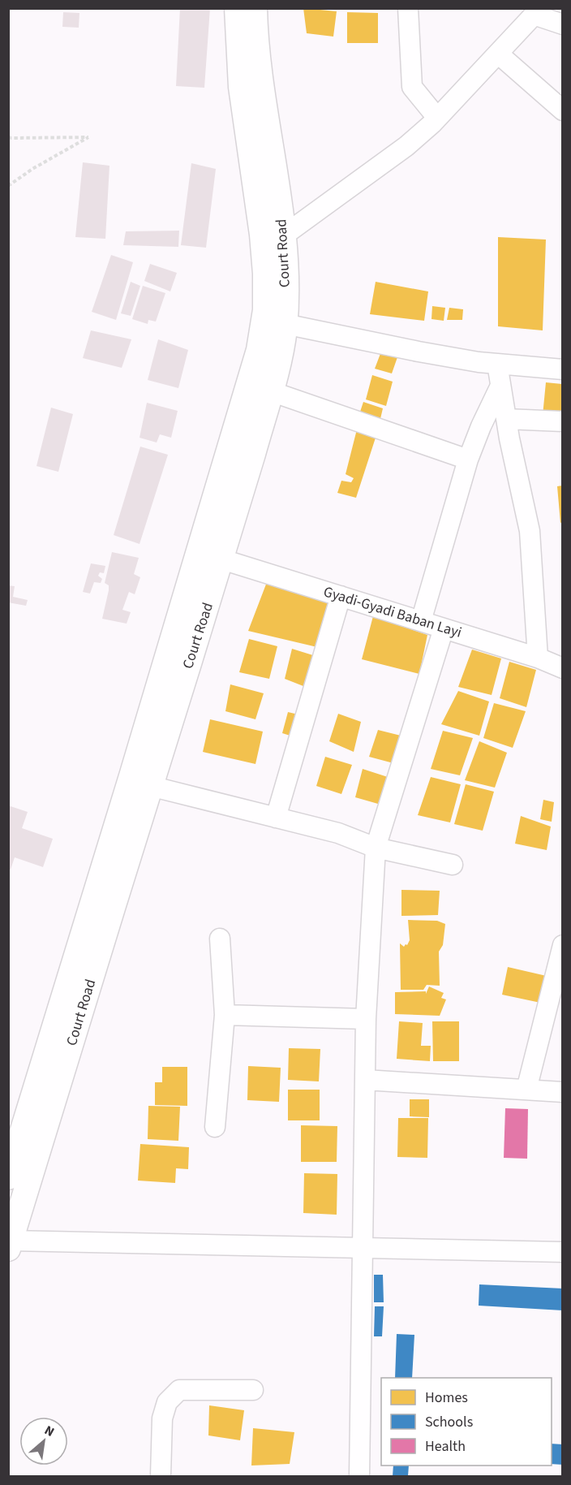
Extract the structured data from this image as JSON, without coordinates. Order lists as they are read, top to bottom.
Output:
{
  "streets": {
    "main road": ["Court Road"],
    "street": ["Gyadi-Gyadi Baban Layi"]
  },
  "crossings": [
    ["Court Road", "Gyadi-Gyadi Baban Layi"]
  ],
  "legend": ["Homes", "Schools", "Health"],
  "north": "top right"
}
